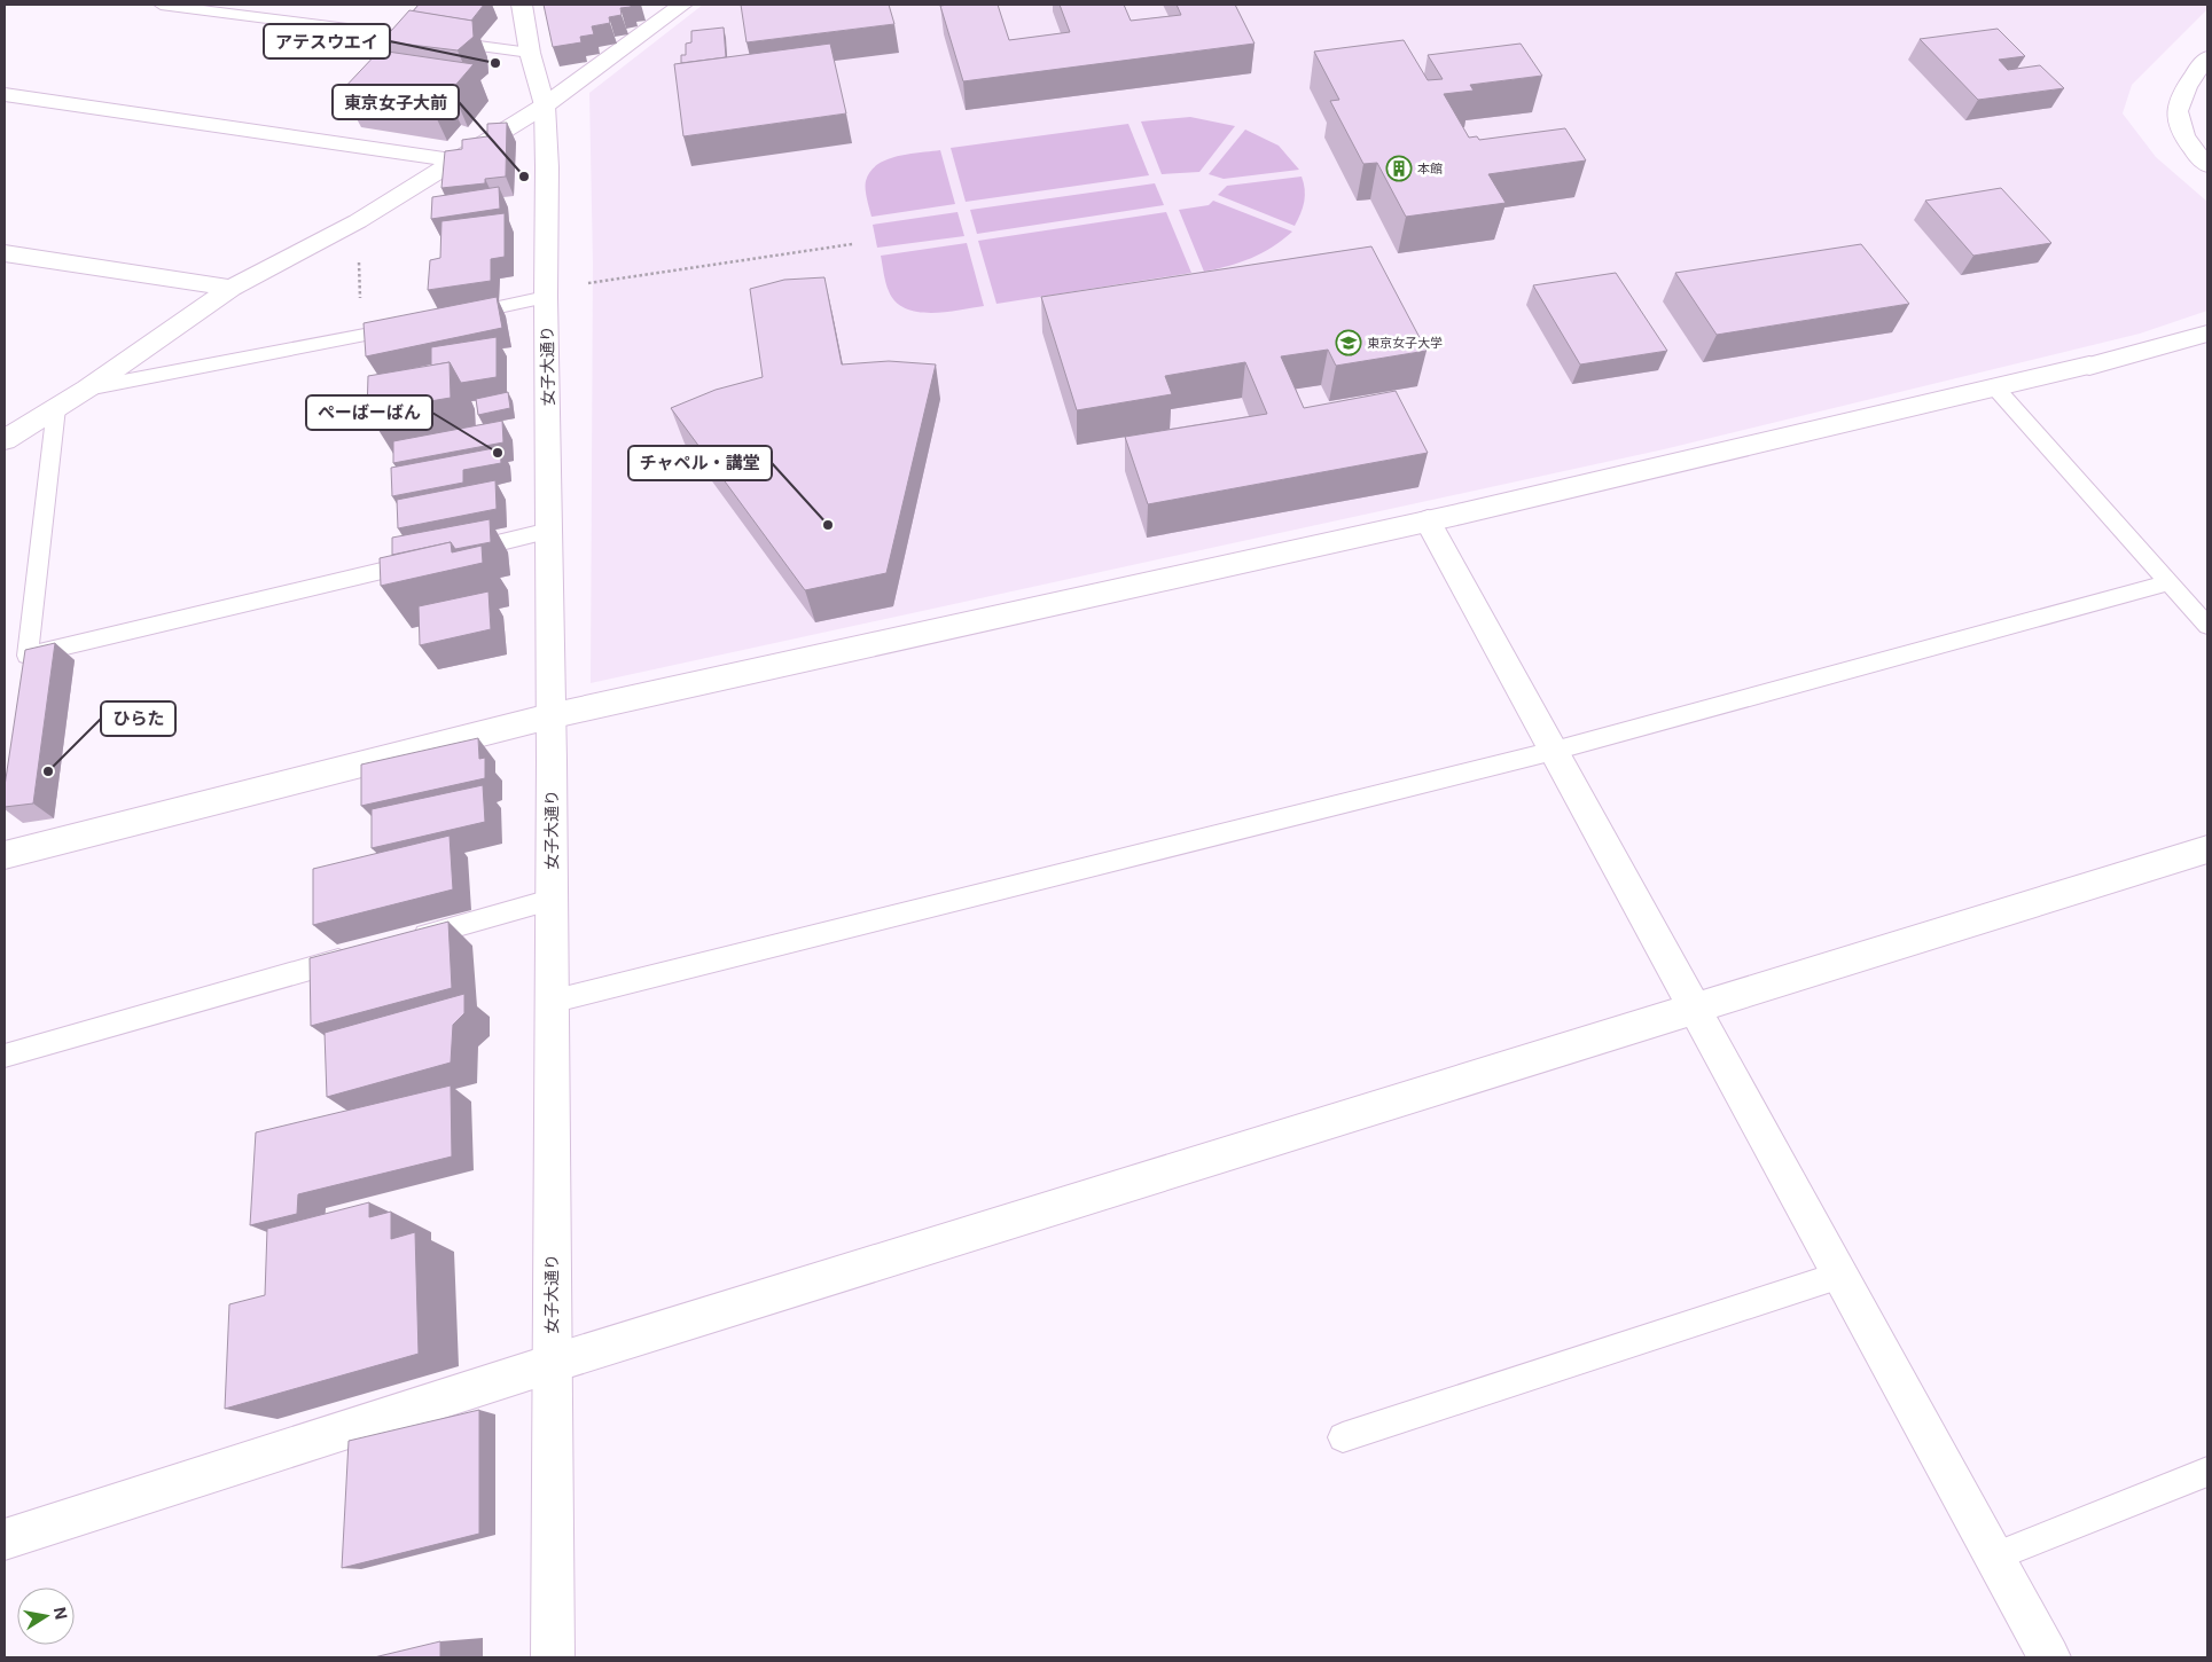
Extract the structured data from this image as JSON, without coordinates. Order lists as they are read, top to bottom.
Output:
{
  "streets": {
    "street": ["女子大通り"]
  },
  "places": {
    "other": [
      "アテスウエイ",
      "東京女子大前",
      "ぺーばーばん",
      "チャペル・講堂",
      "ひらた"
    ],
    "building": ["本館"],
    "school or university": ["東京女子大学"]
  },
  "north": "right"
}
